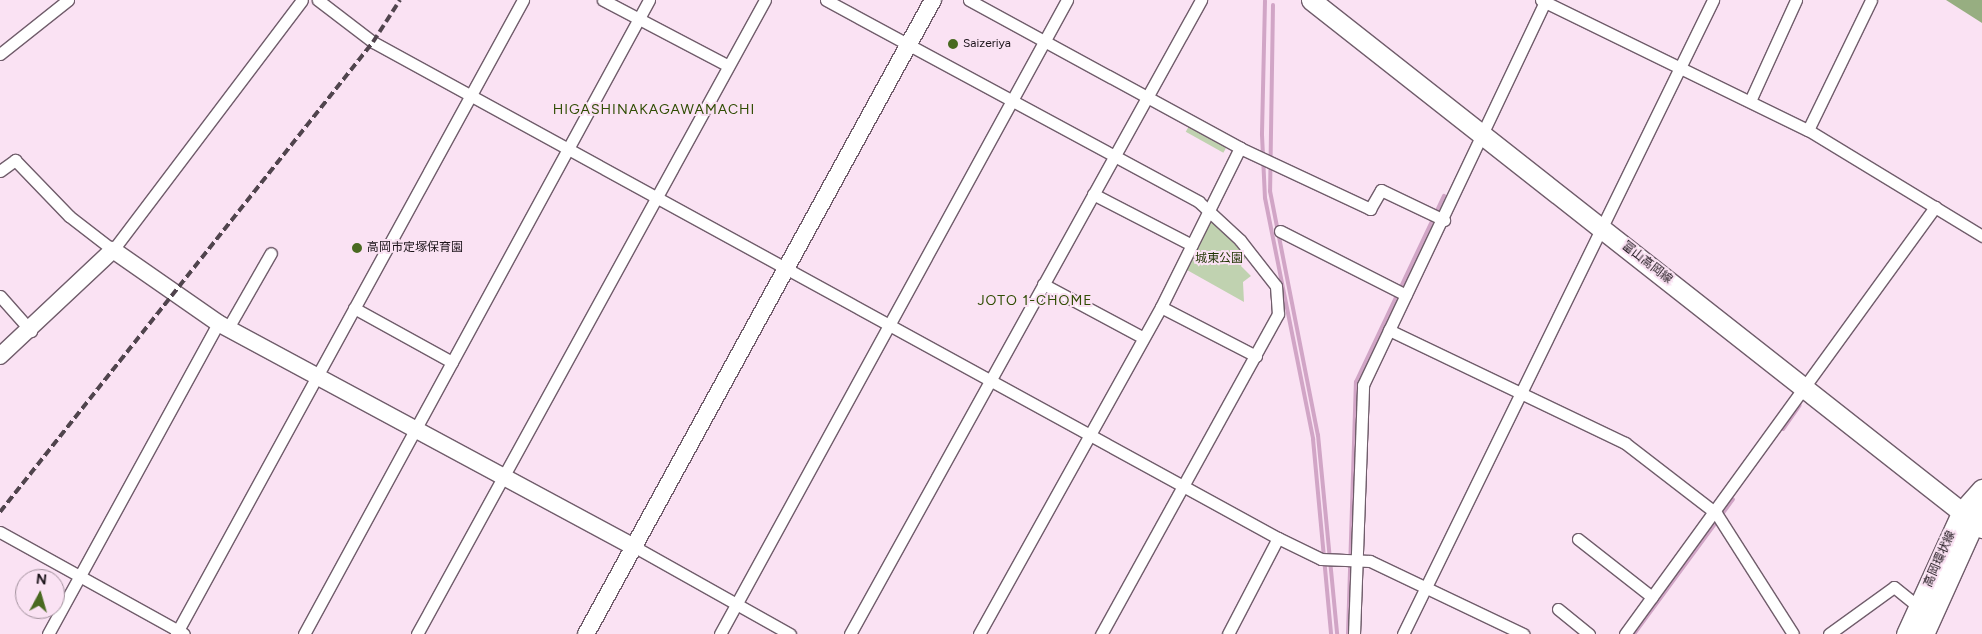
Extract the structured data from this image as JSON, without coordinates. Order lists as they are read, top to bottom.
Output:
{
  "streets": {
    "main road": ["富山高岡線", "高岡環状線"]
  },
  "crossings": [
    ["富山高岡線", "高岡環状線"]
  ],
  "districts": ["HIGASHINAKAGAWAMACHI", "JOTO 1-CHOME"],
  "parks": ["城東公園"],
  "places": ["Saizeriya", "高岡市定塚保育園"],
  "north": "top"
}
